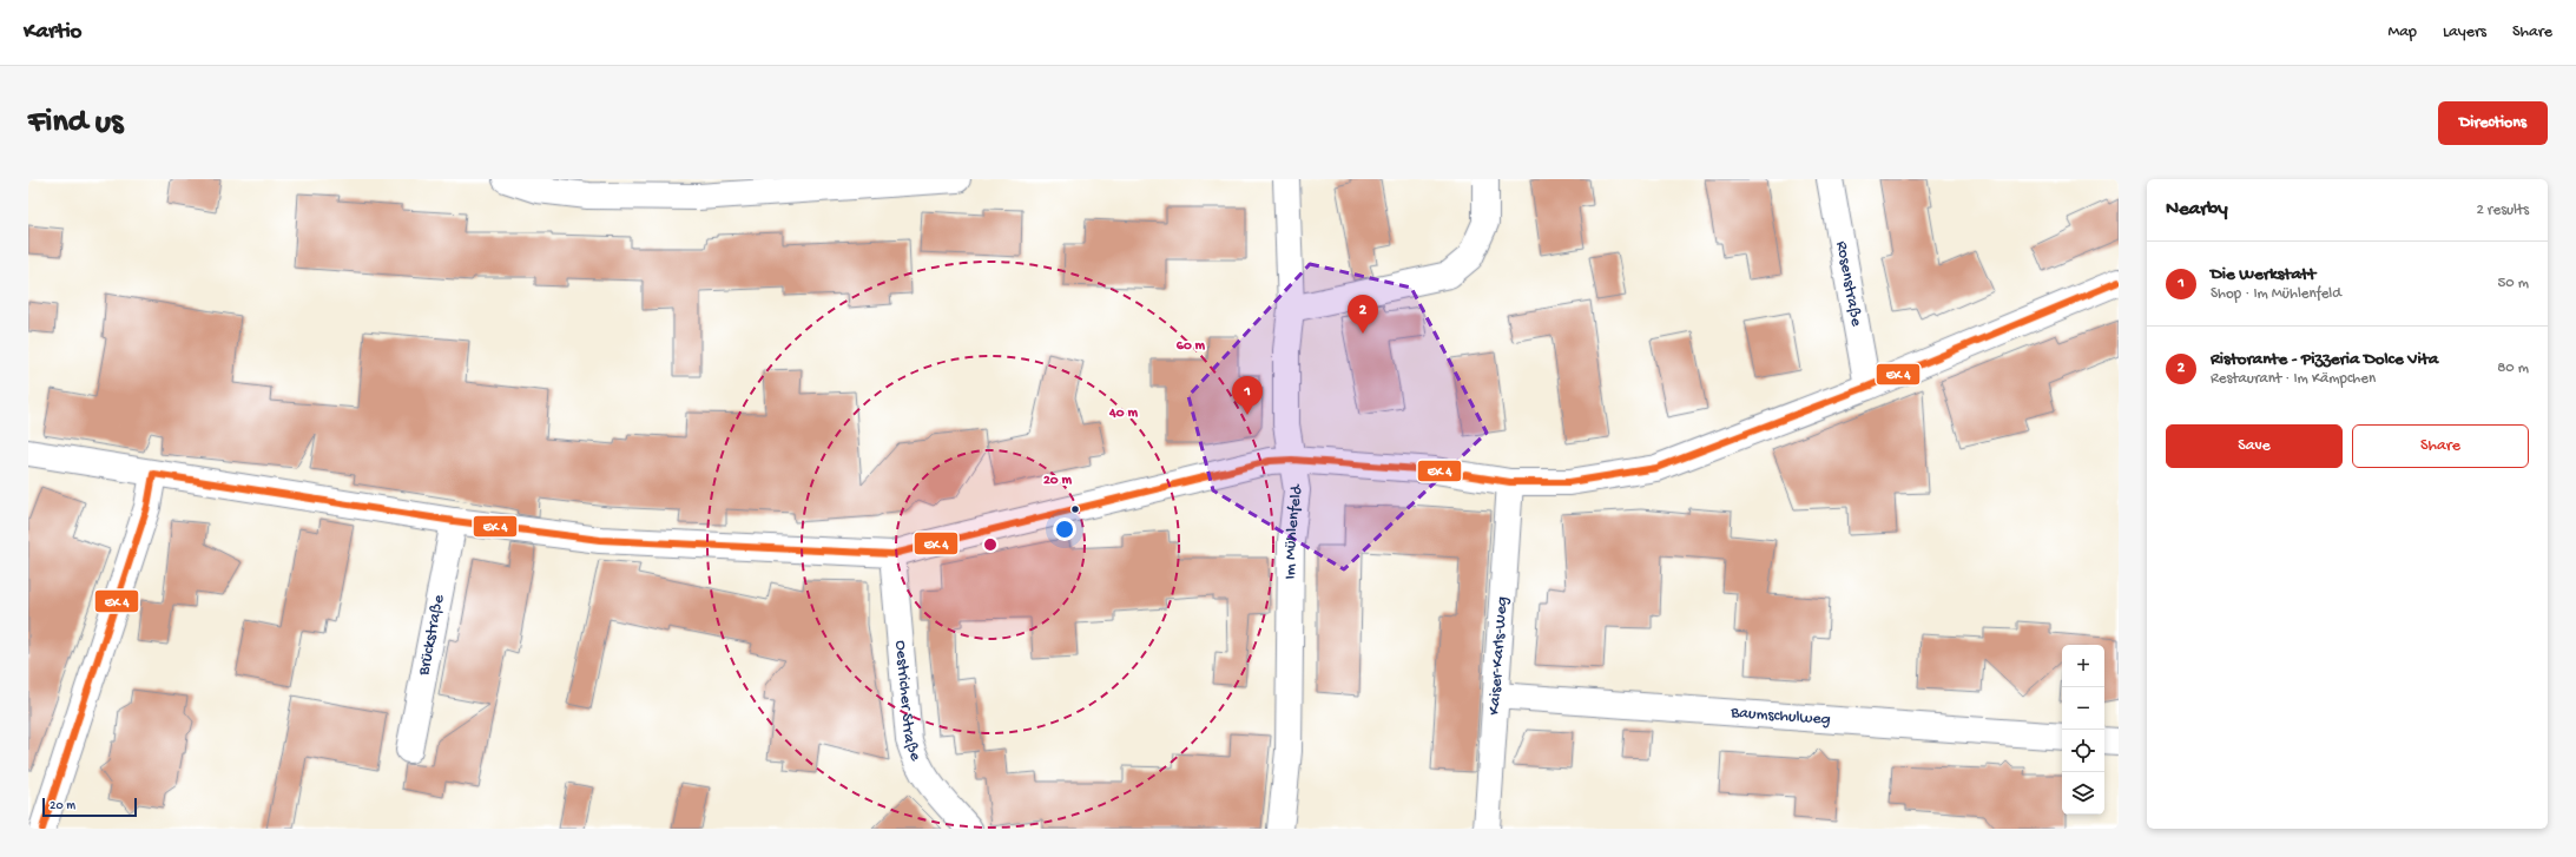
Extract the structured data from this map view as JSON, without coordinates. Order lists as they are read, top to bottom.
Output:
{
  "streets": {
    "street": [
      "Rosenstraße",
      "Im Mühlenfeld",
      "Brückstraße",
      "Kaiser-Karls-Weg",
      "Oestricher Straße",
      "Baumschulweg"
    ]
  },
  "crossings": [
    ["Kaiser-Karls-Weg", "Baumschulweg"]
  ],
  "scale_bar": "20 m",
  "page": {
    "header": "Kartio",
    "nav": ["Map", "Layers", "Share"],
    "buttons": [
      "Directions",
      ["Save", "Share"]
    ],
    "title": "Find us",
    "heading": ["Nearby", "2 results"],
    "list": [
      {
        "mark": "1",
        "name": "Die Werkstatt",
        "note": "Shop · Im Mühlenfeld",
        "value": "50 m"
      },
      {
        "mark": "2",
        "name": "Ristorante - Pizzeria Dolce Vita",
        "note": "Restaurant · Im Kämpchen",
        "value": "80 m"
      }
    ],
    "pins": ["2", "1"],
    "map_buttons": ["+", "−"],
    "scale": "20 m"
  },
  "rings": ["60 m", "40 m", "20 m"]
}
